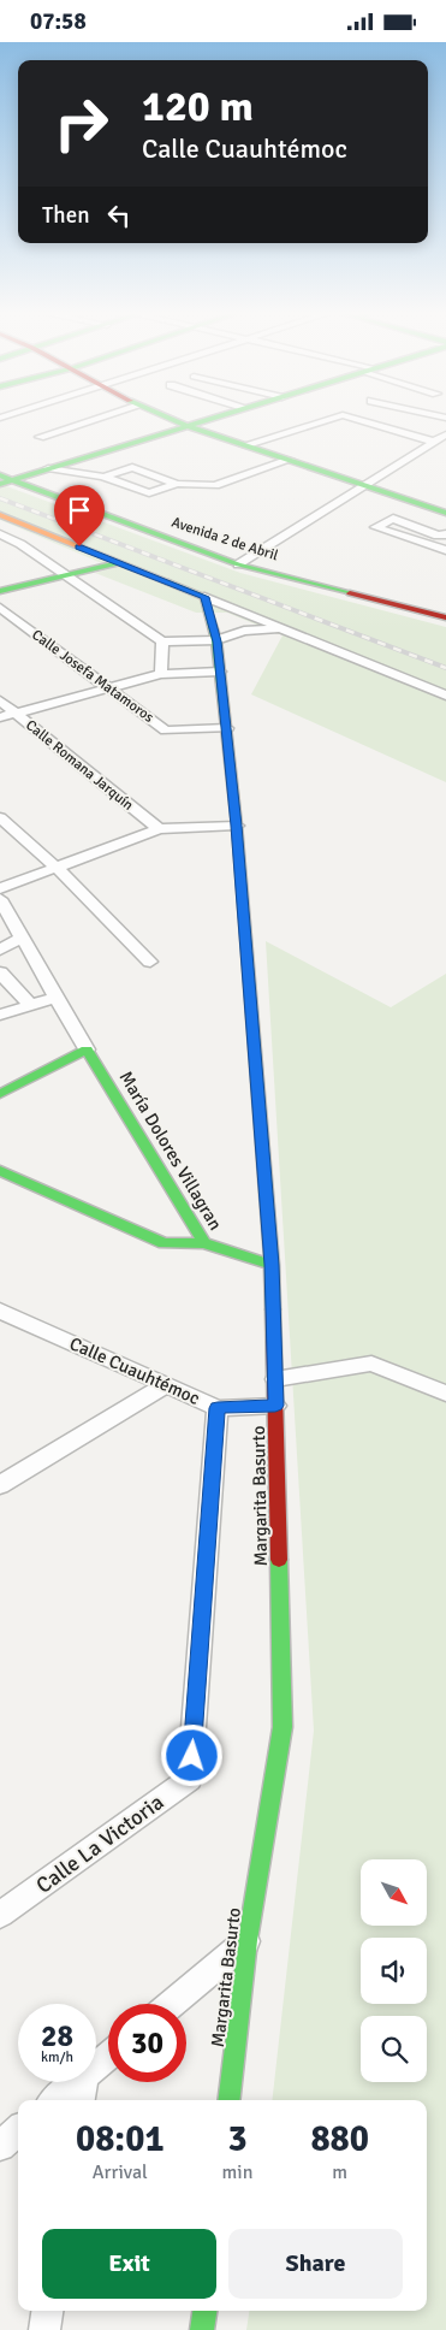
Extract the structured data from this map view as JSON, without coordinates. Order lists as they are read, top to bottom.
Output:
{
  "streets": {
    "main road": ["Avenida 2 de Abril", "María Dolores Villagran", "Margarita Basurto"],
    "street": [
      "Calle Josefa Matamoros",
      "Calle Romana Jarquín",
      "Calle Cuauhtémoc",
      "Calle La Victoria"
    ]
  },
  "crossings": [
    ["Calle Josefa Matamoros", "Margarita Basurto"],
    ["María Dolores Villagran", "Margarita Basurto"],
    ["Calle Cuauhtémoc", "Margarita Basurto"],
    ["Calle Cuauhtémoc", "Calle La Victoria"]
  ],
  "north": "bottom right",
  "page": {
    "status": "07:58",
    "turn": ["120 m", "Calle Cuauhtémoc"],
    "then": "Then",
    "speed": "28 km/h",
    "limit": "30",
    "eta": [
      "08:01",
      "Arrival",
      "3",
      "min",
      "880",
      "m"
    ],
    "buttons": ["Exit", "Share"]
  }
}
